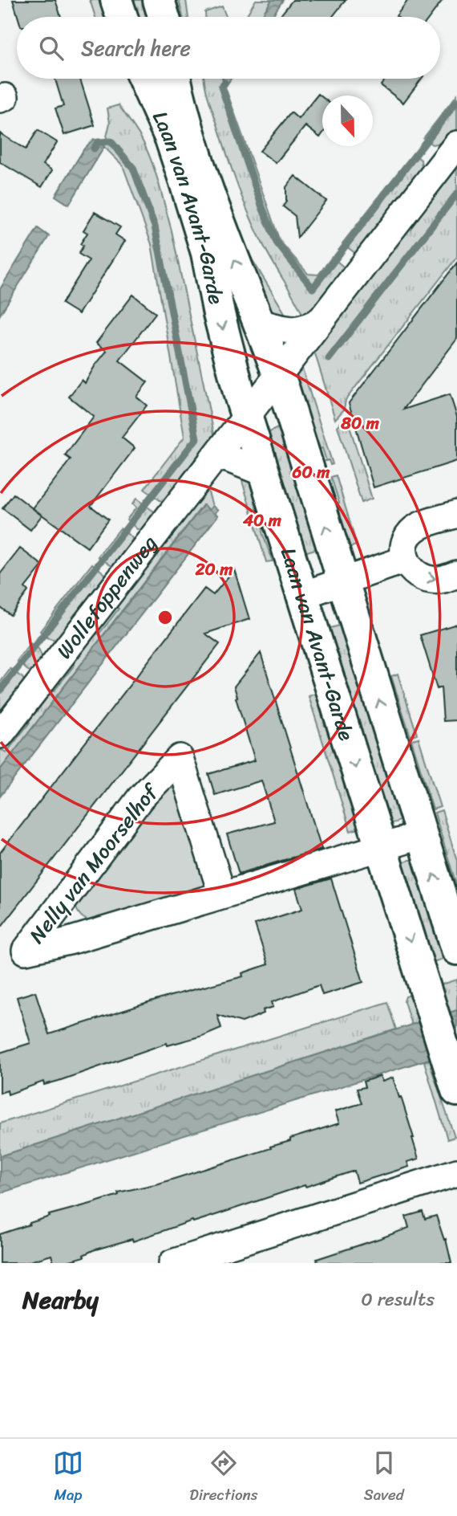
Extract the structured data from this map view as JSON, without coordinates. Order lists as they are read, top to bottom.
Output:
{
  "streets": {
    "street": ["Laan van Avant-Garde", "Wollefoppenweg", "Nelly van Moorselhof"]
  },
  "crossings": [
    ["Laan van Avant-Garde", "Wollefoppenweg"],
    ["Laan van Avant-Garde", "Nelly van Moorselhof"]
  ],
  "north": "bottom",
  "page": {
    "search": "Search here",
    "heading": ["Nearby", "0 results"],
    "nav": ["Map", "Directions", "Saved"]
  },
  "rings": [
    "80 m",
    "60 m",
    "40 m",
    "20 m"
  ]
}
